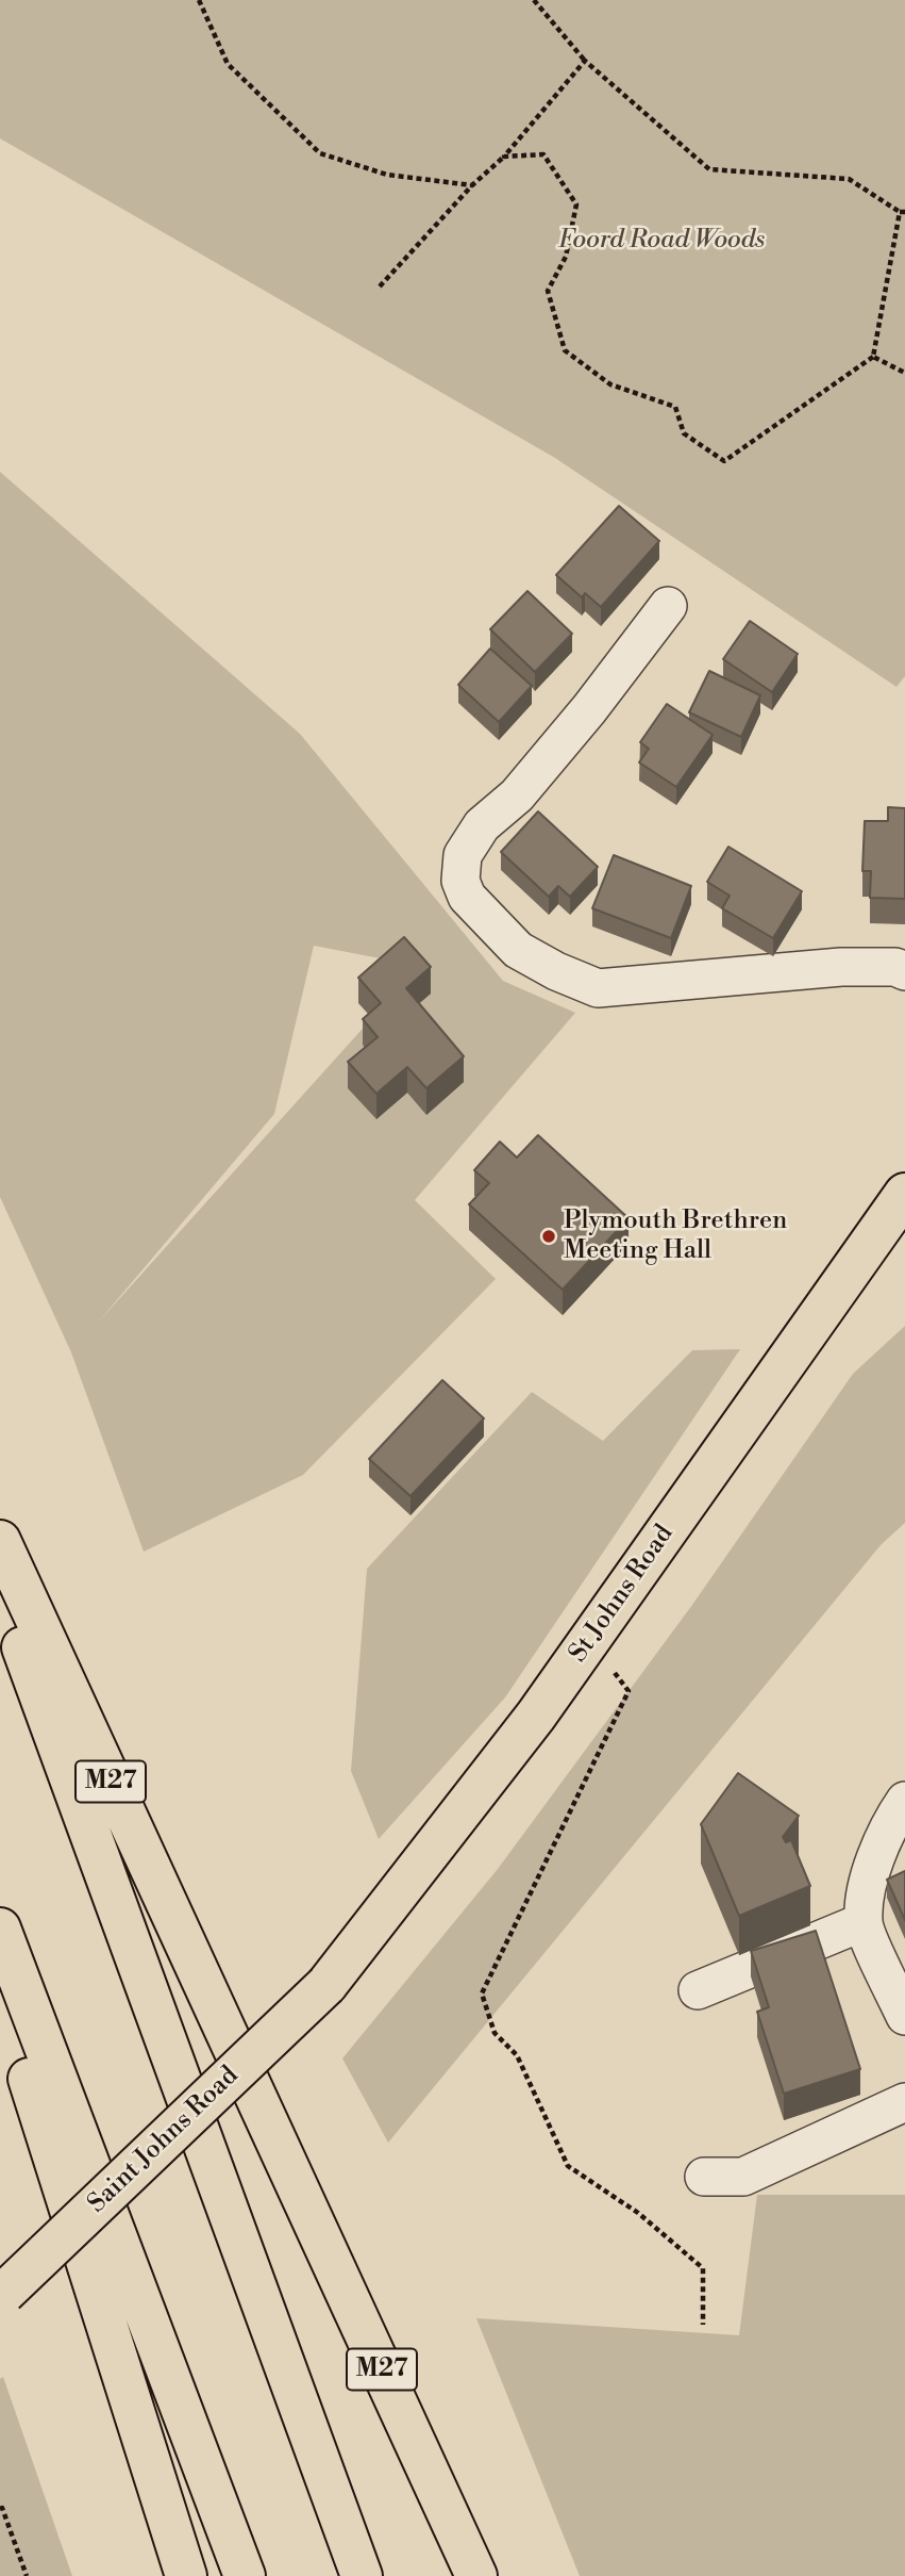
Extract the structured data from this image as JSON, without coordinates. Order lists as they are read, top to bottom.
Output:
{
  "streets": {
    "main road": ["St Johns Road", "M27", "Saint Johns Road"]
  },
  "crossings": [
    ["St Johns Road", "Saint Johns Road"]
  ],
  "parks": ["Foord Road Woods"],
  "places": ["Plymouth Brethren Meeting Hall"]
}
